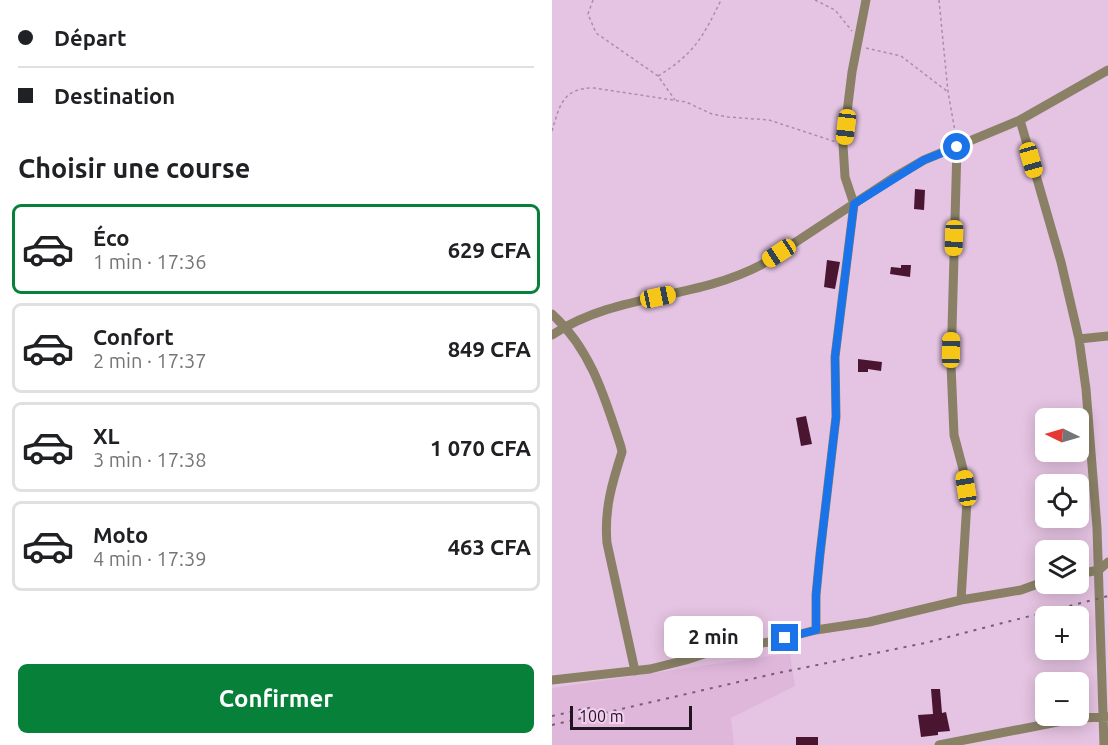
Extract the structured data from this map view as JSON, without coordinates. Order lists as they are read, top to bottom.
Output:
{
  "scale_bar": "100 m",
  "north": "left",
  "page": {
    "banner": ["Départ", "Destination"],
    "heading": "Choisir une course",
    "list": [
      {
        "name": "Éco",
        "note": "1 min · 17:36",
        "value": "629 CFA"
      },
      {
        "name": "Confort",
        "note": "2 min · 17:37",
        "value": "849 CFA"
      },
      {
        "name": "XL",
        "note": "3 min · 17:38",
        "value": "1 070 CFA"
      },
      {
        "name": "Moto",
        "note": "4 min · 17:39",
        "value": "463 CFA"
      }
    ],
    "map_buttons": ["+", "−"],
    "bubble": "2 min",
    "buttons": "Confirmer",
    "scale": "100 m"
  }
}
